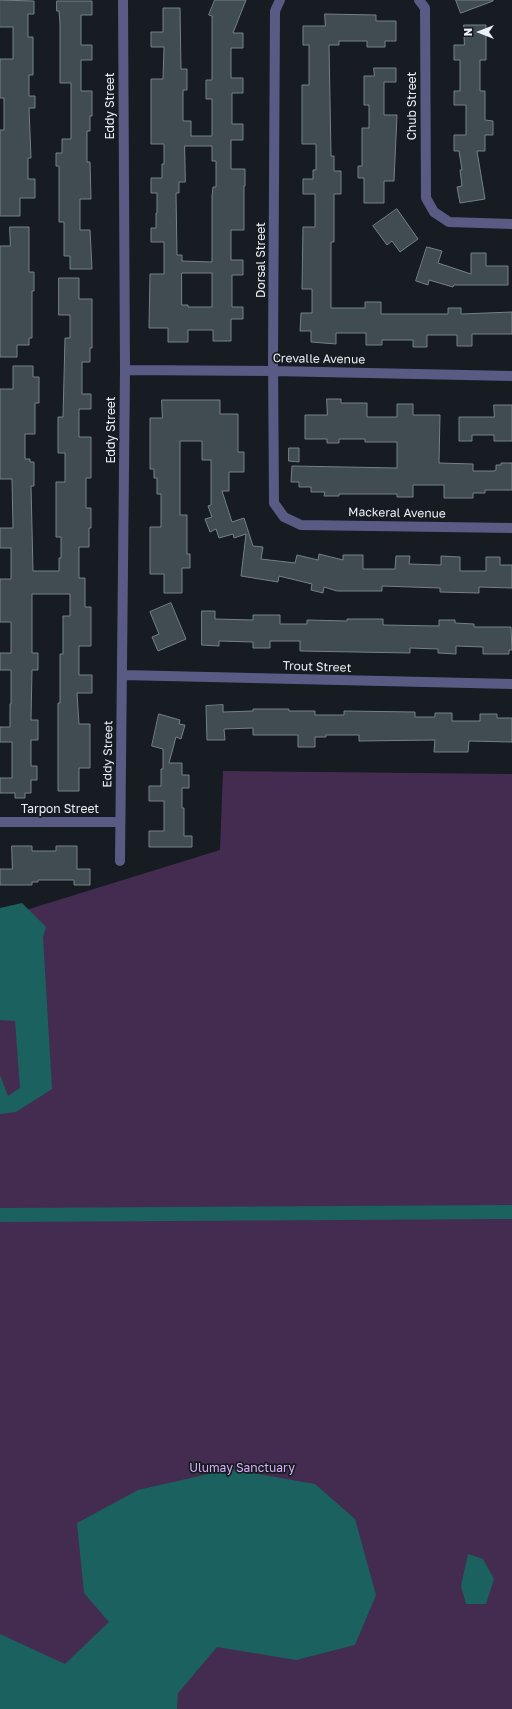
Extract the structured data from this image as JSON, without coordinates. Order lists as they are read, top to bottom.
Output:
{
  "streets": {
    "street": [
      "Eddy Street",
      "Chub Street",
      "Dorsal Street",
      "Crevalle Avenue",
      "Mackeral Avenue",
      "Trout Street",
      "Tarpon Street"
    ]
  },
  "crossings": [
    ["Eddy Street", "Crevalle Avenue"],
    ["Eddy Street", "Trout Street"],
    ["Eddy Street", "Tarpon Street"],
    ["Dorsal Street", "Crevalle Avenue"],
    ["Dorsal Street", "Mackeral Avenue"]
  ],
  "parks": ["Ulumay Sanctuary"],
  "north": "left"
}
